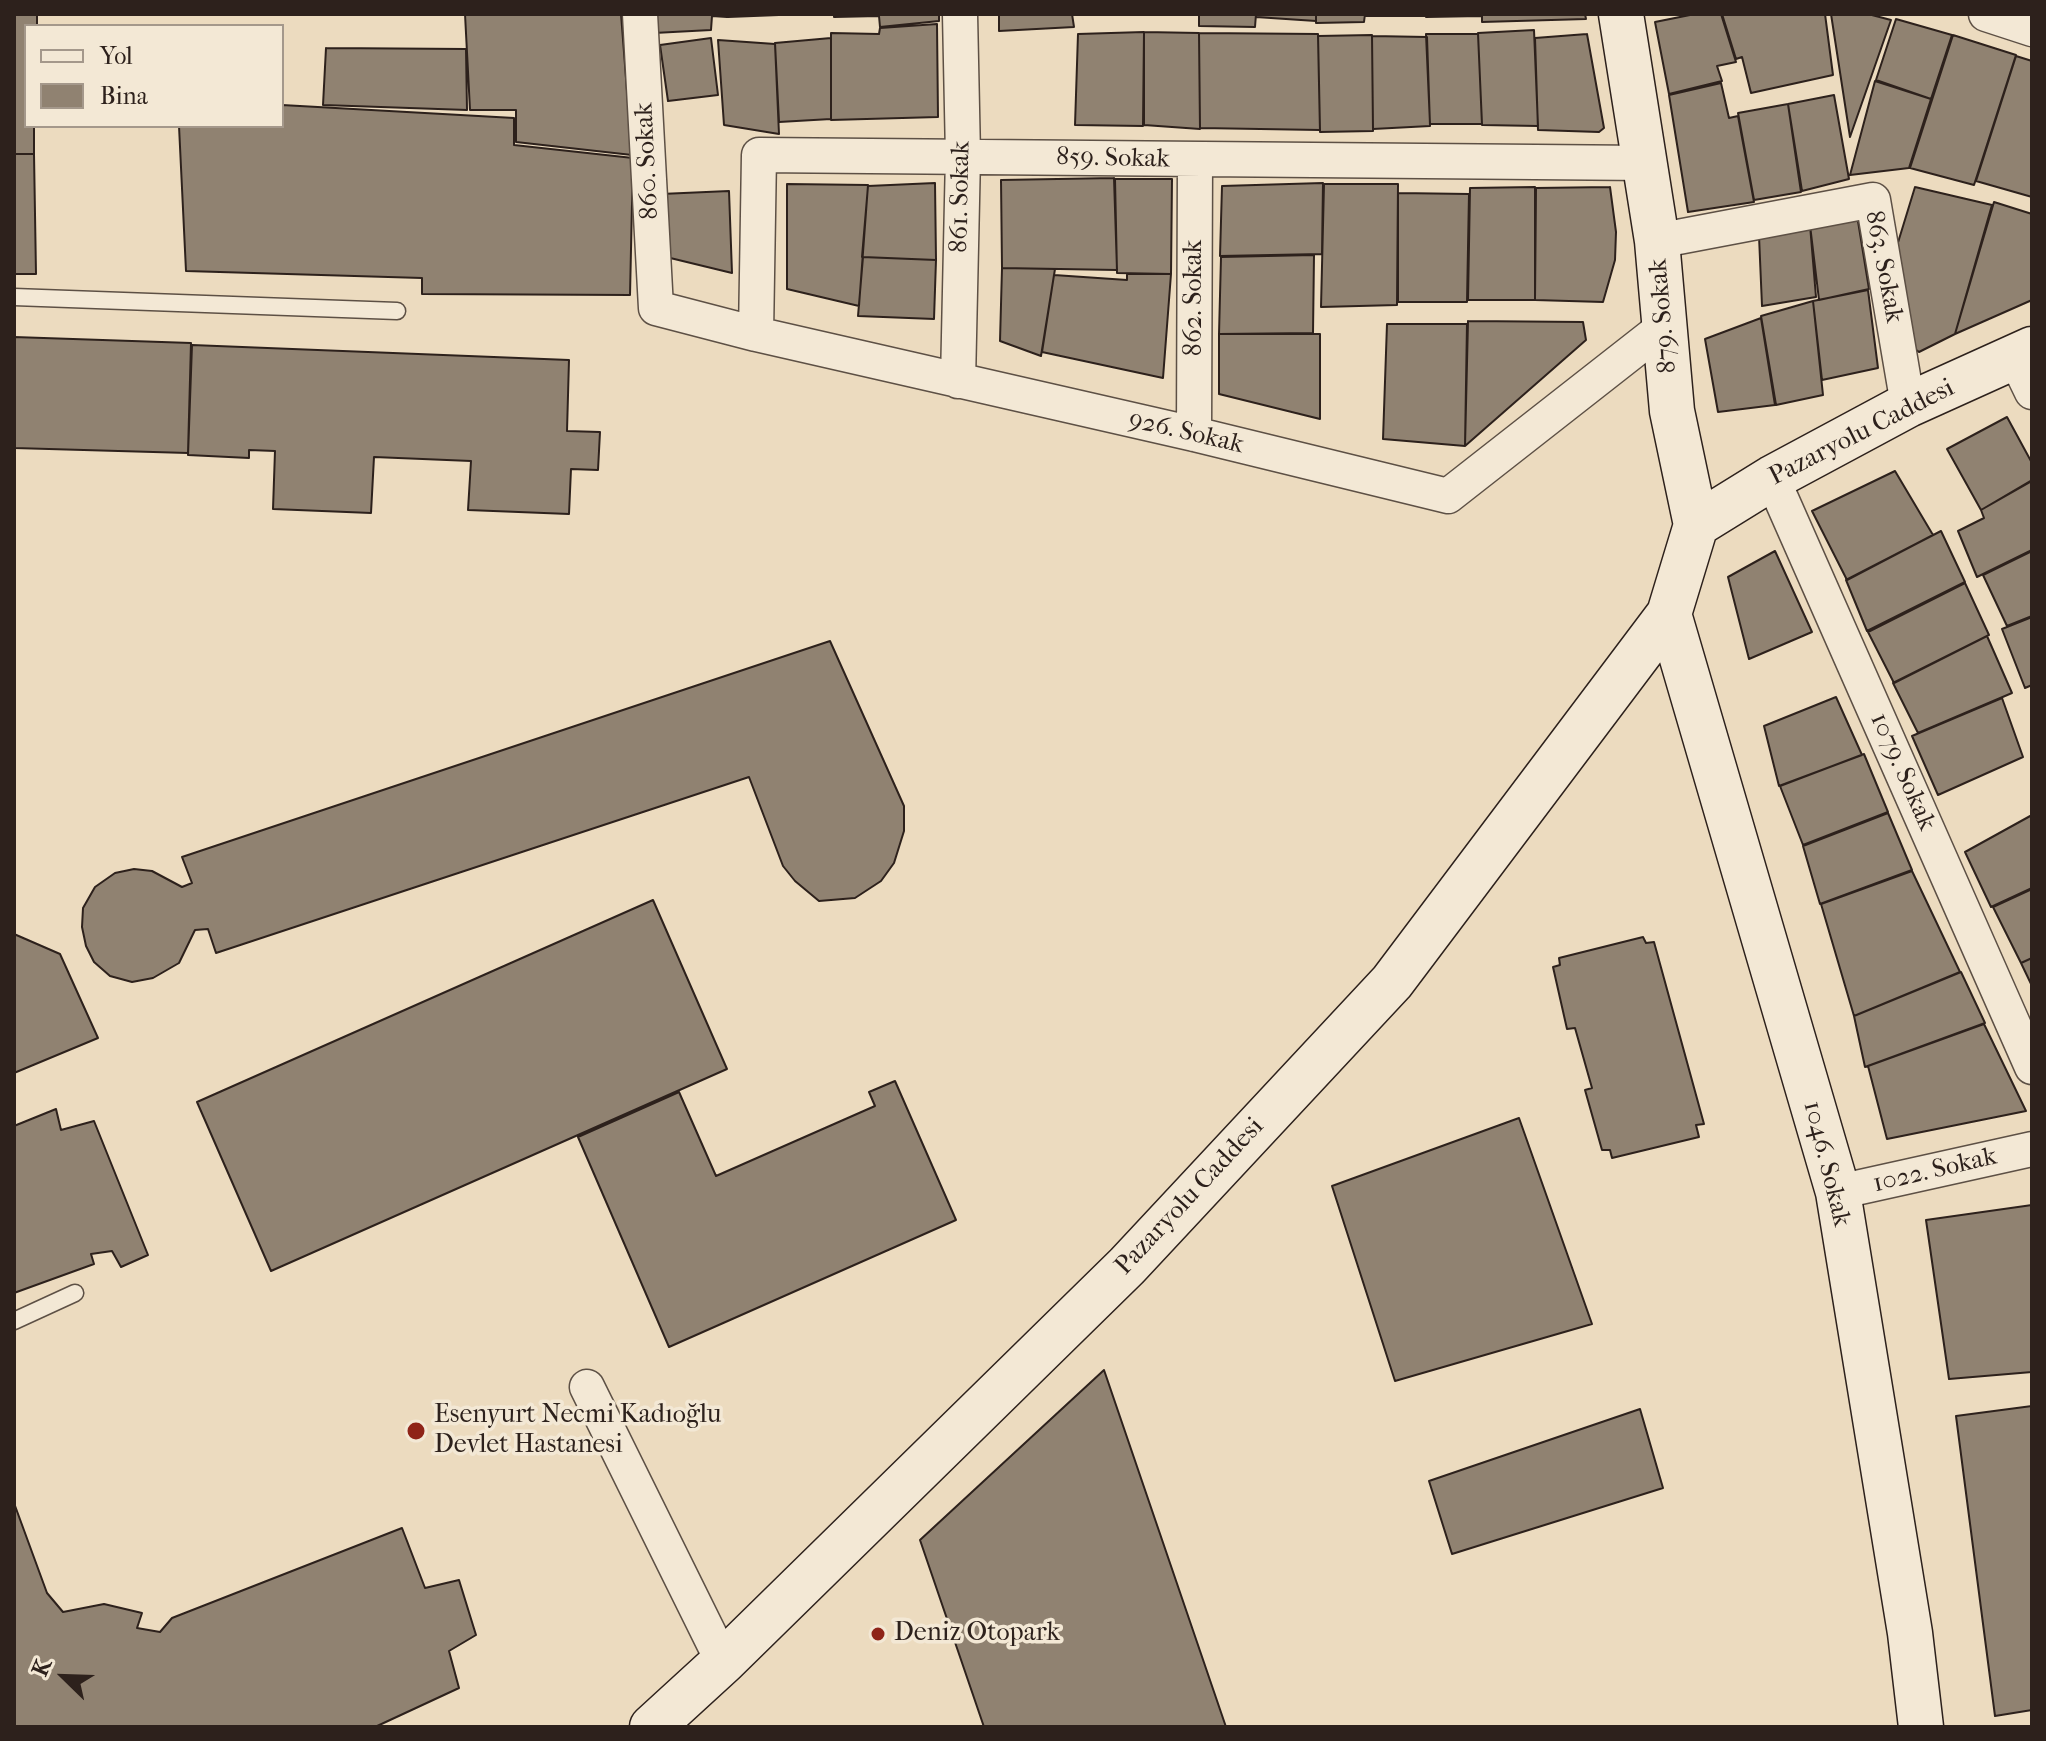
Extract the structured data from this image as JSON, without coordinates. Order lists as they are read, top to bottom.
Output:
{
  "streets": {
    "main road": ["879. Sokak", "Pazaryolu Caddesi", "1046. Sokak"],
    "street": [
      "859. Sokak",
      "860. Sokak",
      "861. Sokak",
      "863. Sokak",
      "862. Sokak",
      "926. Sokak",
      "1079. Sokak",
      "1022. Sokak"
    ]
  },
  "crossings": [
    ["859. Sokak", "861. Sokak"],
    ["859. Sokak", "862. Sokak"],
    ["859. Sokak", "879. Sokak"],
    ["859. Sokak", "926. Sokak"],
    ["860. Sokak", "926. Sokak"],
    ["861. Sokak", "926. Sokak"],
    ["863. Sokak", "879. Sokak"],
    ["863. Sokak", "Pazaryolu Caddesi"],
    ["862. Sokak", "926. Sokak"],
    ["879. Sokak", "926. Sokak"],
    ["879. Sokak", "Pazaryolu Caddesi"],
    ["879. Sokak", "1046. Sokak"],
    ["Pazaryolu Caddesi", "1079. Sokak"],
    ["Pazaryolu Caddesi", "1046. Sokak"],
    ["1046. Sokak", "1022. Sokak"]
  ],
  "places": ["Esenyurt Necmi Kadıoğlu Devlet Hastanesi", "Deniz Otopark"],
  "legend": ["Yol", "Bina"],
  "north": "top left"
}
